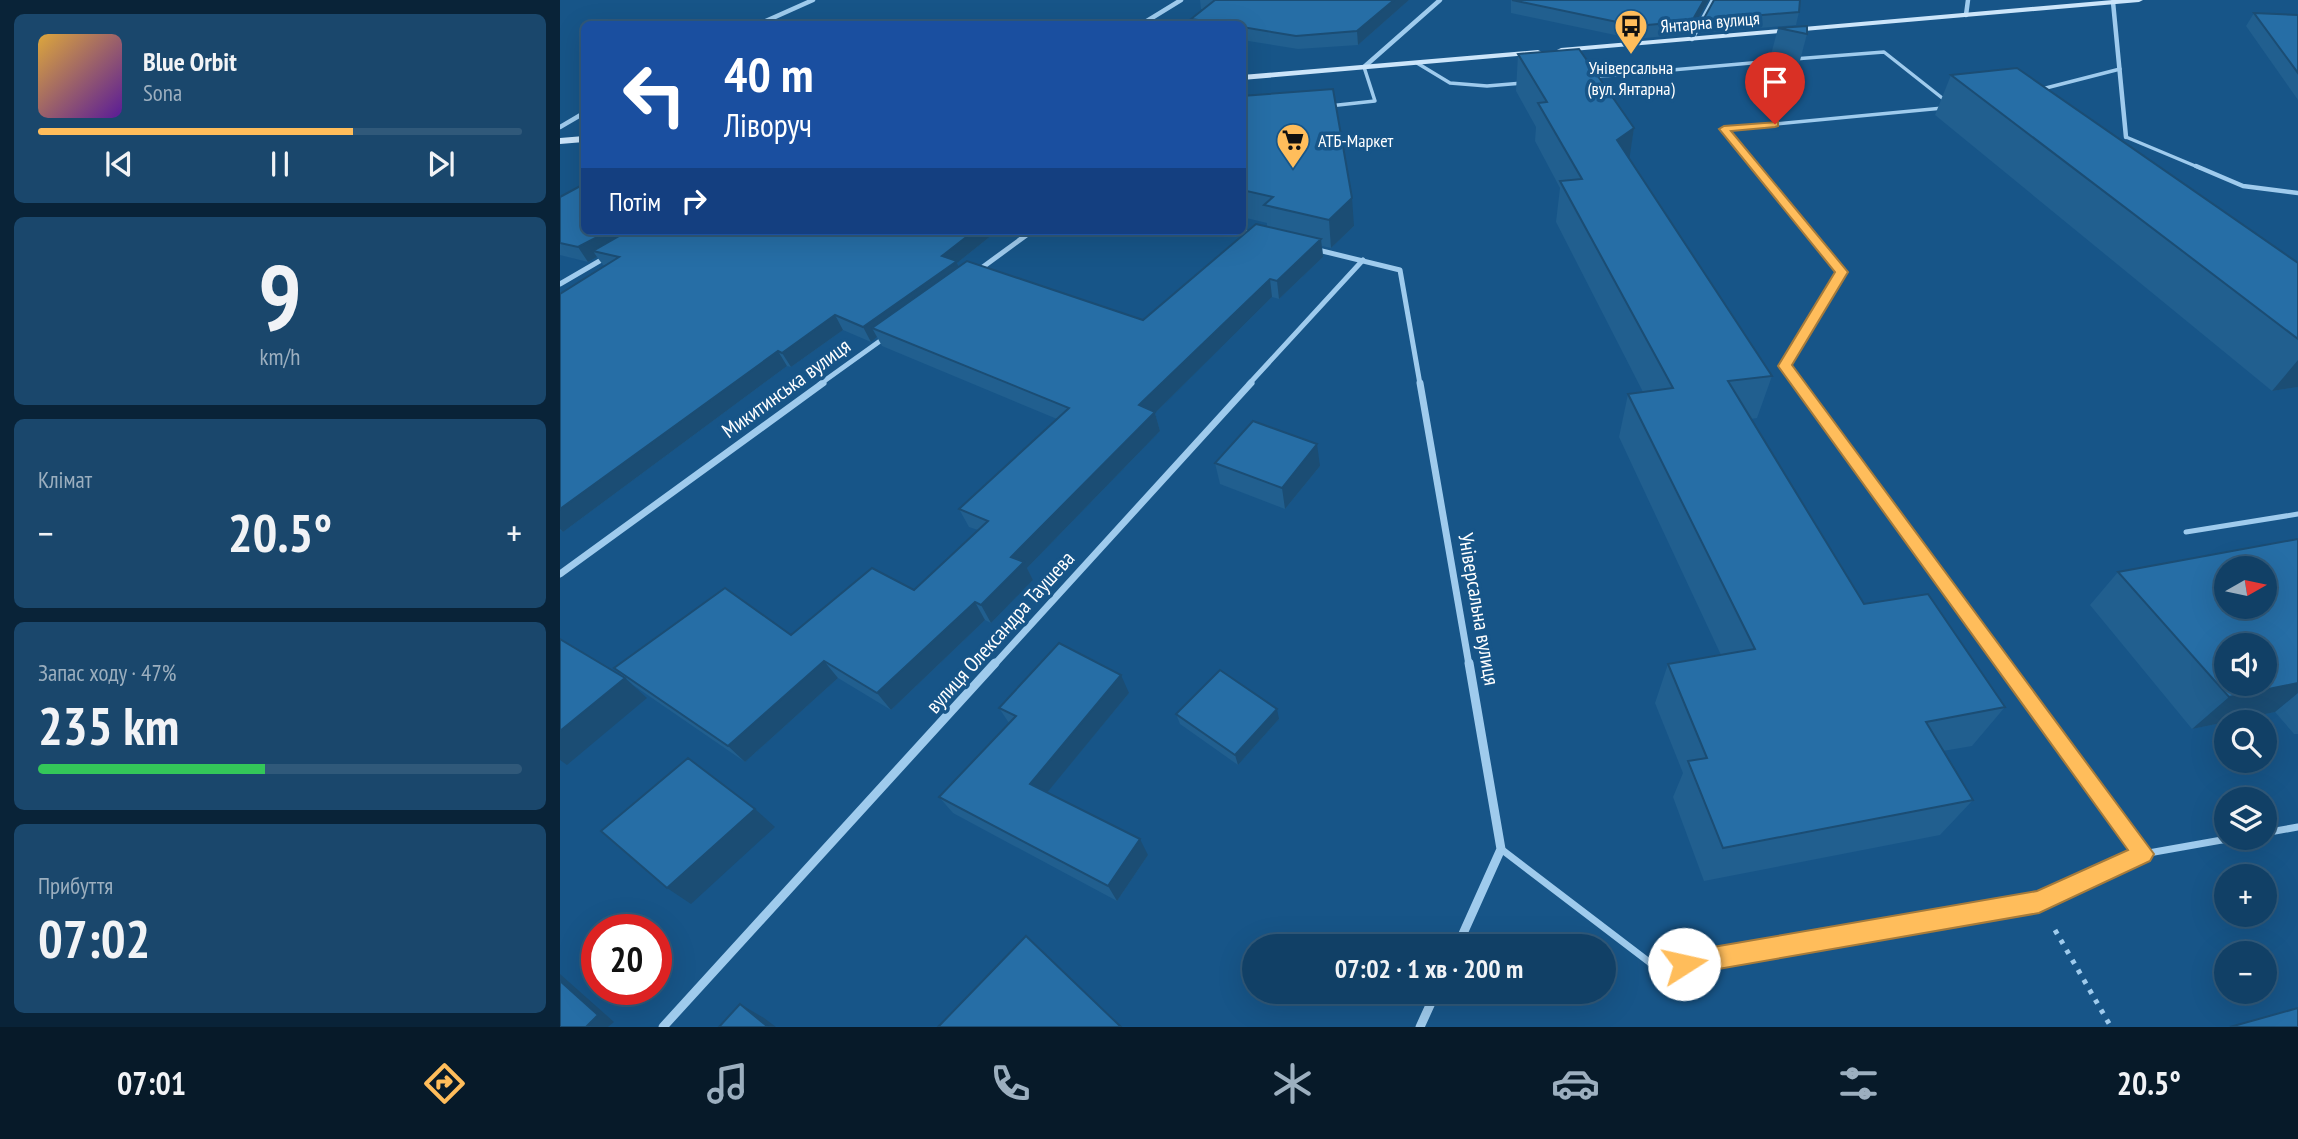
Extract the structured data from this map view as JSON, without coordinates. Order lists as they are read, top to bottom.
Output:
{
  "streets": {
    "main road": ["Янтарна вулиця"],
    "street": ["Микитинська вулиця", "Універсальна вулиця", "вулиця Олександра Таушева"]
  },
  "crossings": [
    ["Універсальна вулиця", "вулиця Олександра Таушева"]
  ],
  "places": {
    "bus stop": ["Універсальна (вул. Янтарна)"],
    "supermarket": ["АТБ-Маркет"]
  },
  "north": "right",
  "page": {
    "turn": ["40 m", "Ліворуч"],
    "song": ["Blue Orbit", "Sona"],
    "then": "Потім",
    "tile": [
      ["9", "km/h"],
      "Клімат",
      ["Запас ходу · 47%", "235 km"],
      ["Прибуття", "07:02"]
    ],
    "heat": ["−", "20.5°", "+"],
    "map_buttons": ["+", "−"],
    "limit": "20",
    "trip": "07:02 · 1 хв · 200 m",
    "tabs": ["07:01", "20.5°"]
  }
}
